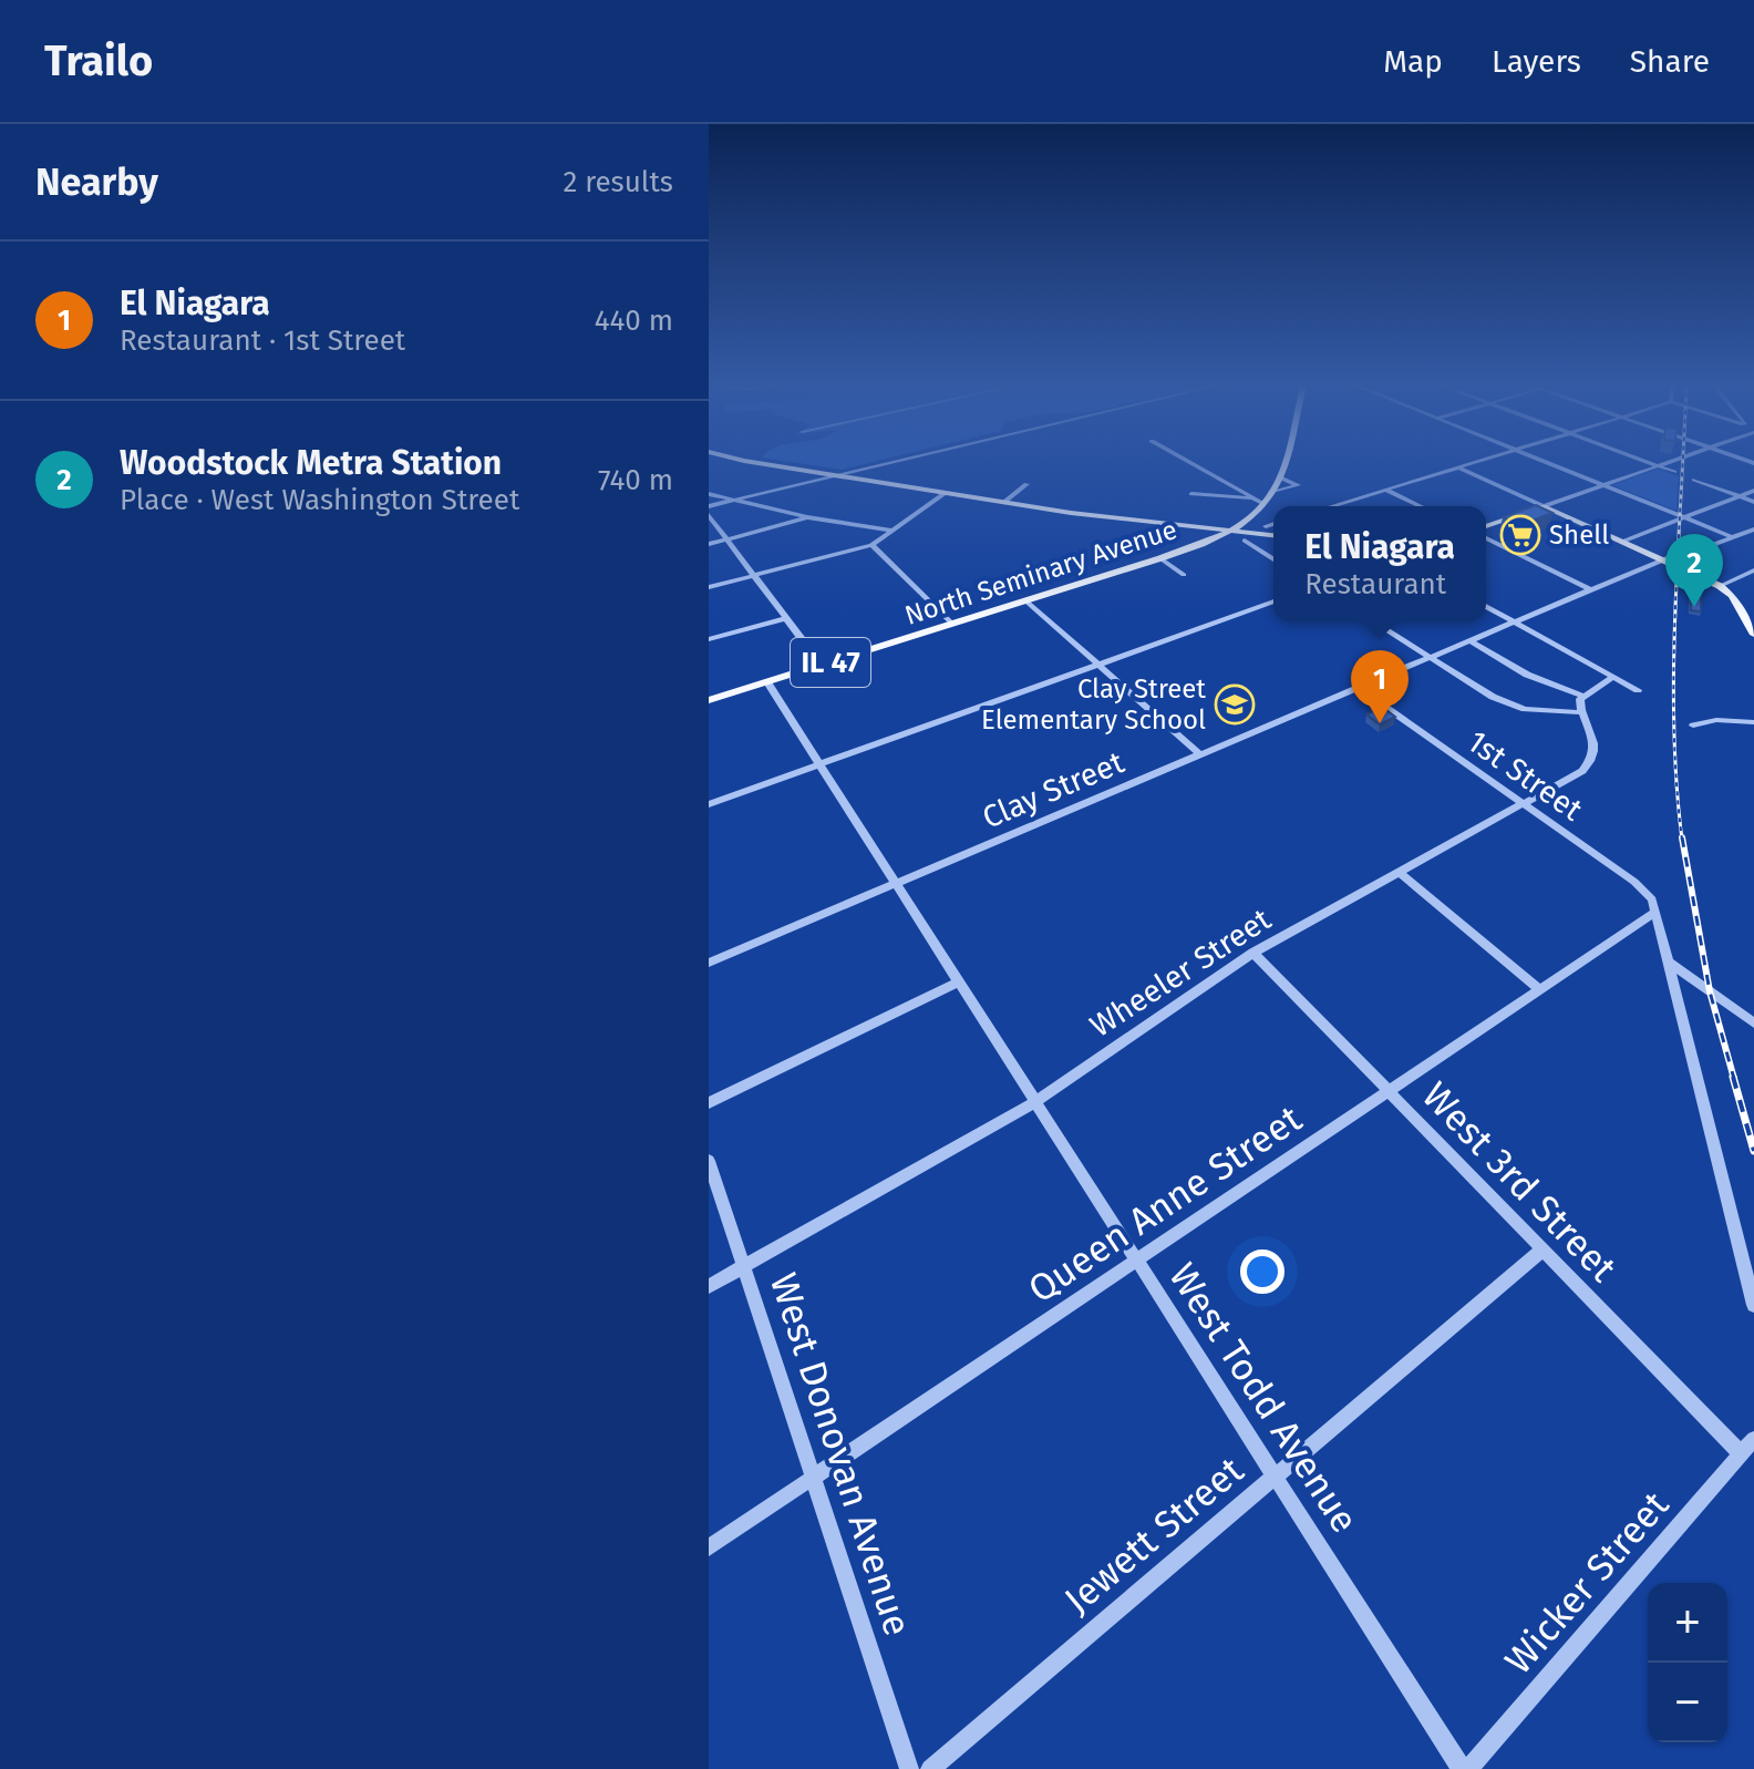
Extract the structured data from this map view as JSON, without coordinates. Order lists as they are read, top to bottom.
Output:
{
  "streets": {
    "main road": ["North Seminary Avenue", "IL 47"],
    "street": [
      "1st Street",
      "Clay Street",
      "Wheeler Street",
      "West 3rd Street",
      "Queen Anne Street",
      "West Todd Avenue",
      "West Donovan Avenue",
      "Jewett Street",
      "Wicker Street"
    ]
  },
  "crossings": [
    ["North Seminary Avenue", "IL 47"],
    ["North Seminary Avenue", "West Todd Avenue"],
    ["1st Street", "Clay Street"],
    ["1st Street", "Wheeler Street"],
    ["1st Street", "Queen Anne Street"],
    ["Clay Street", "West Todd Avenue"],
    ["Wheeler Street", "West 3rd Street"],
    ["Wheeler Street", "West Todd Avenue"],
    ["Wheeler Street", "West Donovan Avenue"],
    ["West 3rd Street", "Queen Anne Street"],
    ["West 3rd Street", "Jewett Street"],
    ["West 3rd Street", "Wicker Street"],
    ["Queen Anne Street", "West Todd Avenue"],
    ["Queen Anne Street", "West Donovan Avenue"],
    ["West Todd Avenue", "Jewett Street"]
  ],
  "places": {
    "supermarket": ["Shell"],
    "school or university": ["Clay Street Elementary School"]
  },
  "page": {
    "header": "Trailo",
    "nav": ["Map", "Layers", "Share"],
    "heading": ["Nearby", "2 results"],
    "list": [
      {
        "mark": "1",
        "name": "El Niagara",
        "note": "Restaurant · 1st Street",
        "value": "440 m"
      },
      {
        "mark": "2",
        "name": "Woodstock Metra Station",
        "note": "Place · West Washington Street",
        "value": "740 m"
      }
    ],
    "popup": ["El Niagara", "Restaurant"],
    "pins": ["2", "1"],
    "map_buttons": ["+", "−"]
  }
}
